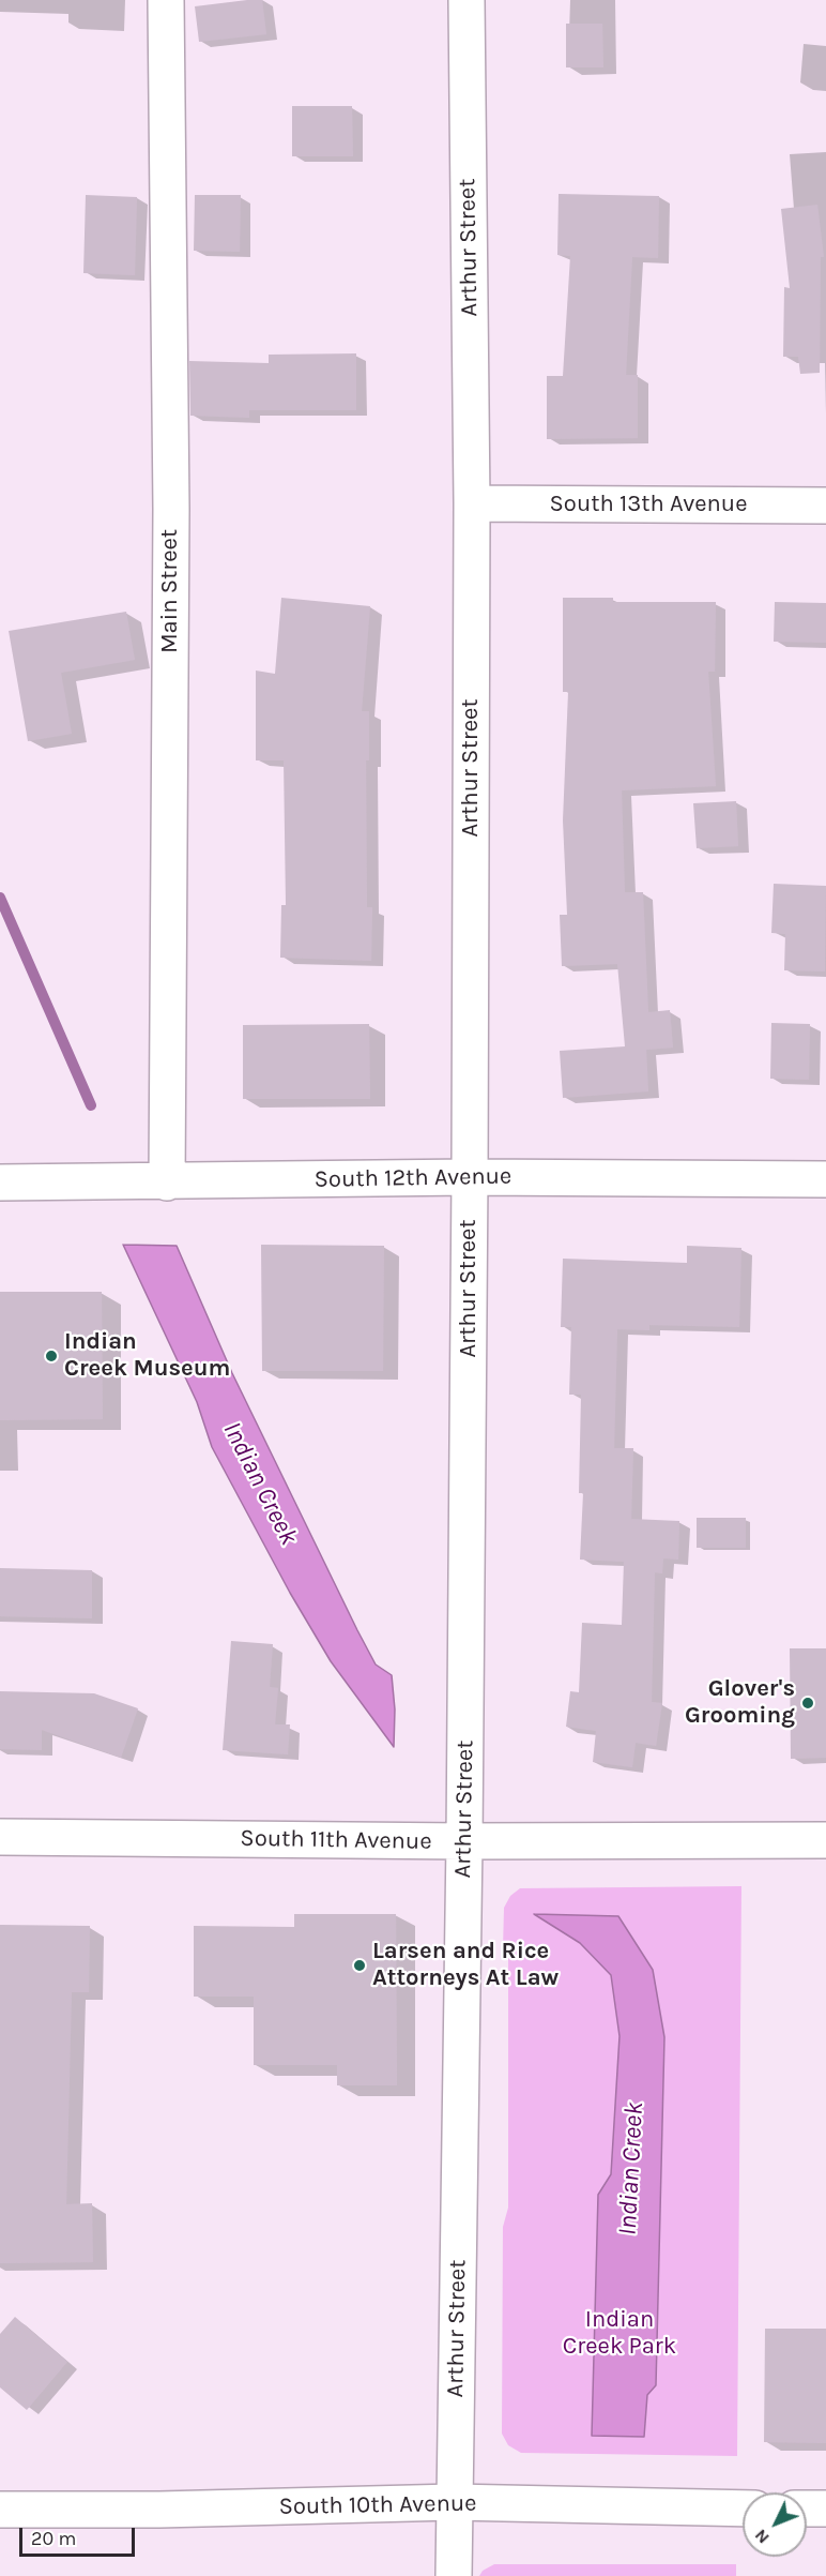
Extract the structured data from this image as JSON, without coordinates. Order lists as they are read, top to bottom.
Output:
{
  "streets": {
    "street": [
      "Arthur Street",
      "South 13th Avenue",
      "Main Street",
      "South 12th Avenue",
      "South 11th Avenue",
      "South 10th Avenue"
    ]
  },
  "crossings": [
    ["Arthur Street", "South 13th Avenue"],
    ["Arthur Street", "South 12th Avenue"],
    ["Arthur Street", "South 11th Avenue"],
    ["Arthur Street", "South 10th Avenue"],
    ["Main Street", "South 12th Avenue"]
  ],
  "water": ["Indian Creek"],
  "parks": ["Indian Creek Park"],
  "places": ["Indian Creek Museum", "Glover's Grooming", "Larsen and Rice Attorneys At Law"],
  "scale_bar": "20 m",
  "north": "bottom left"
}
